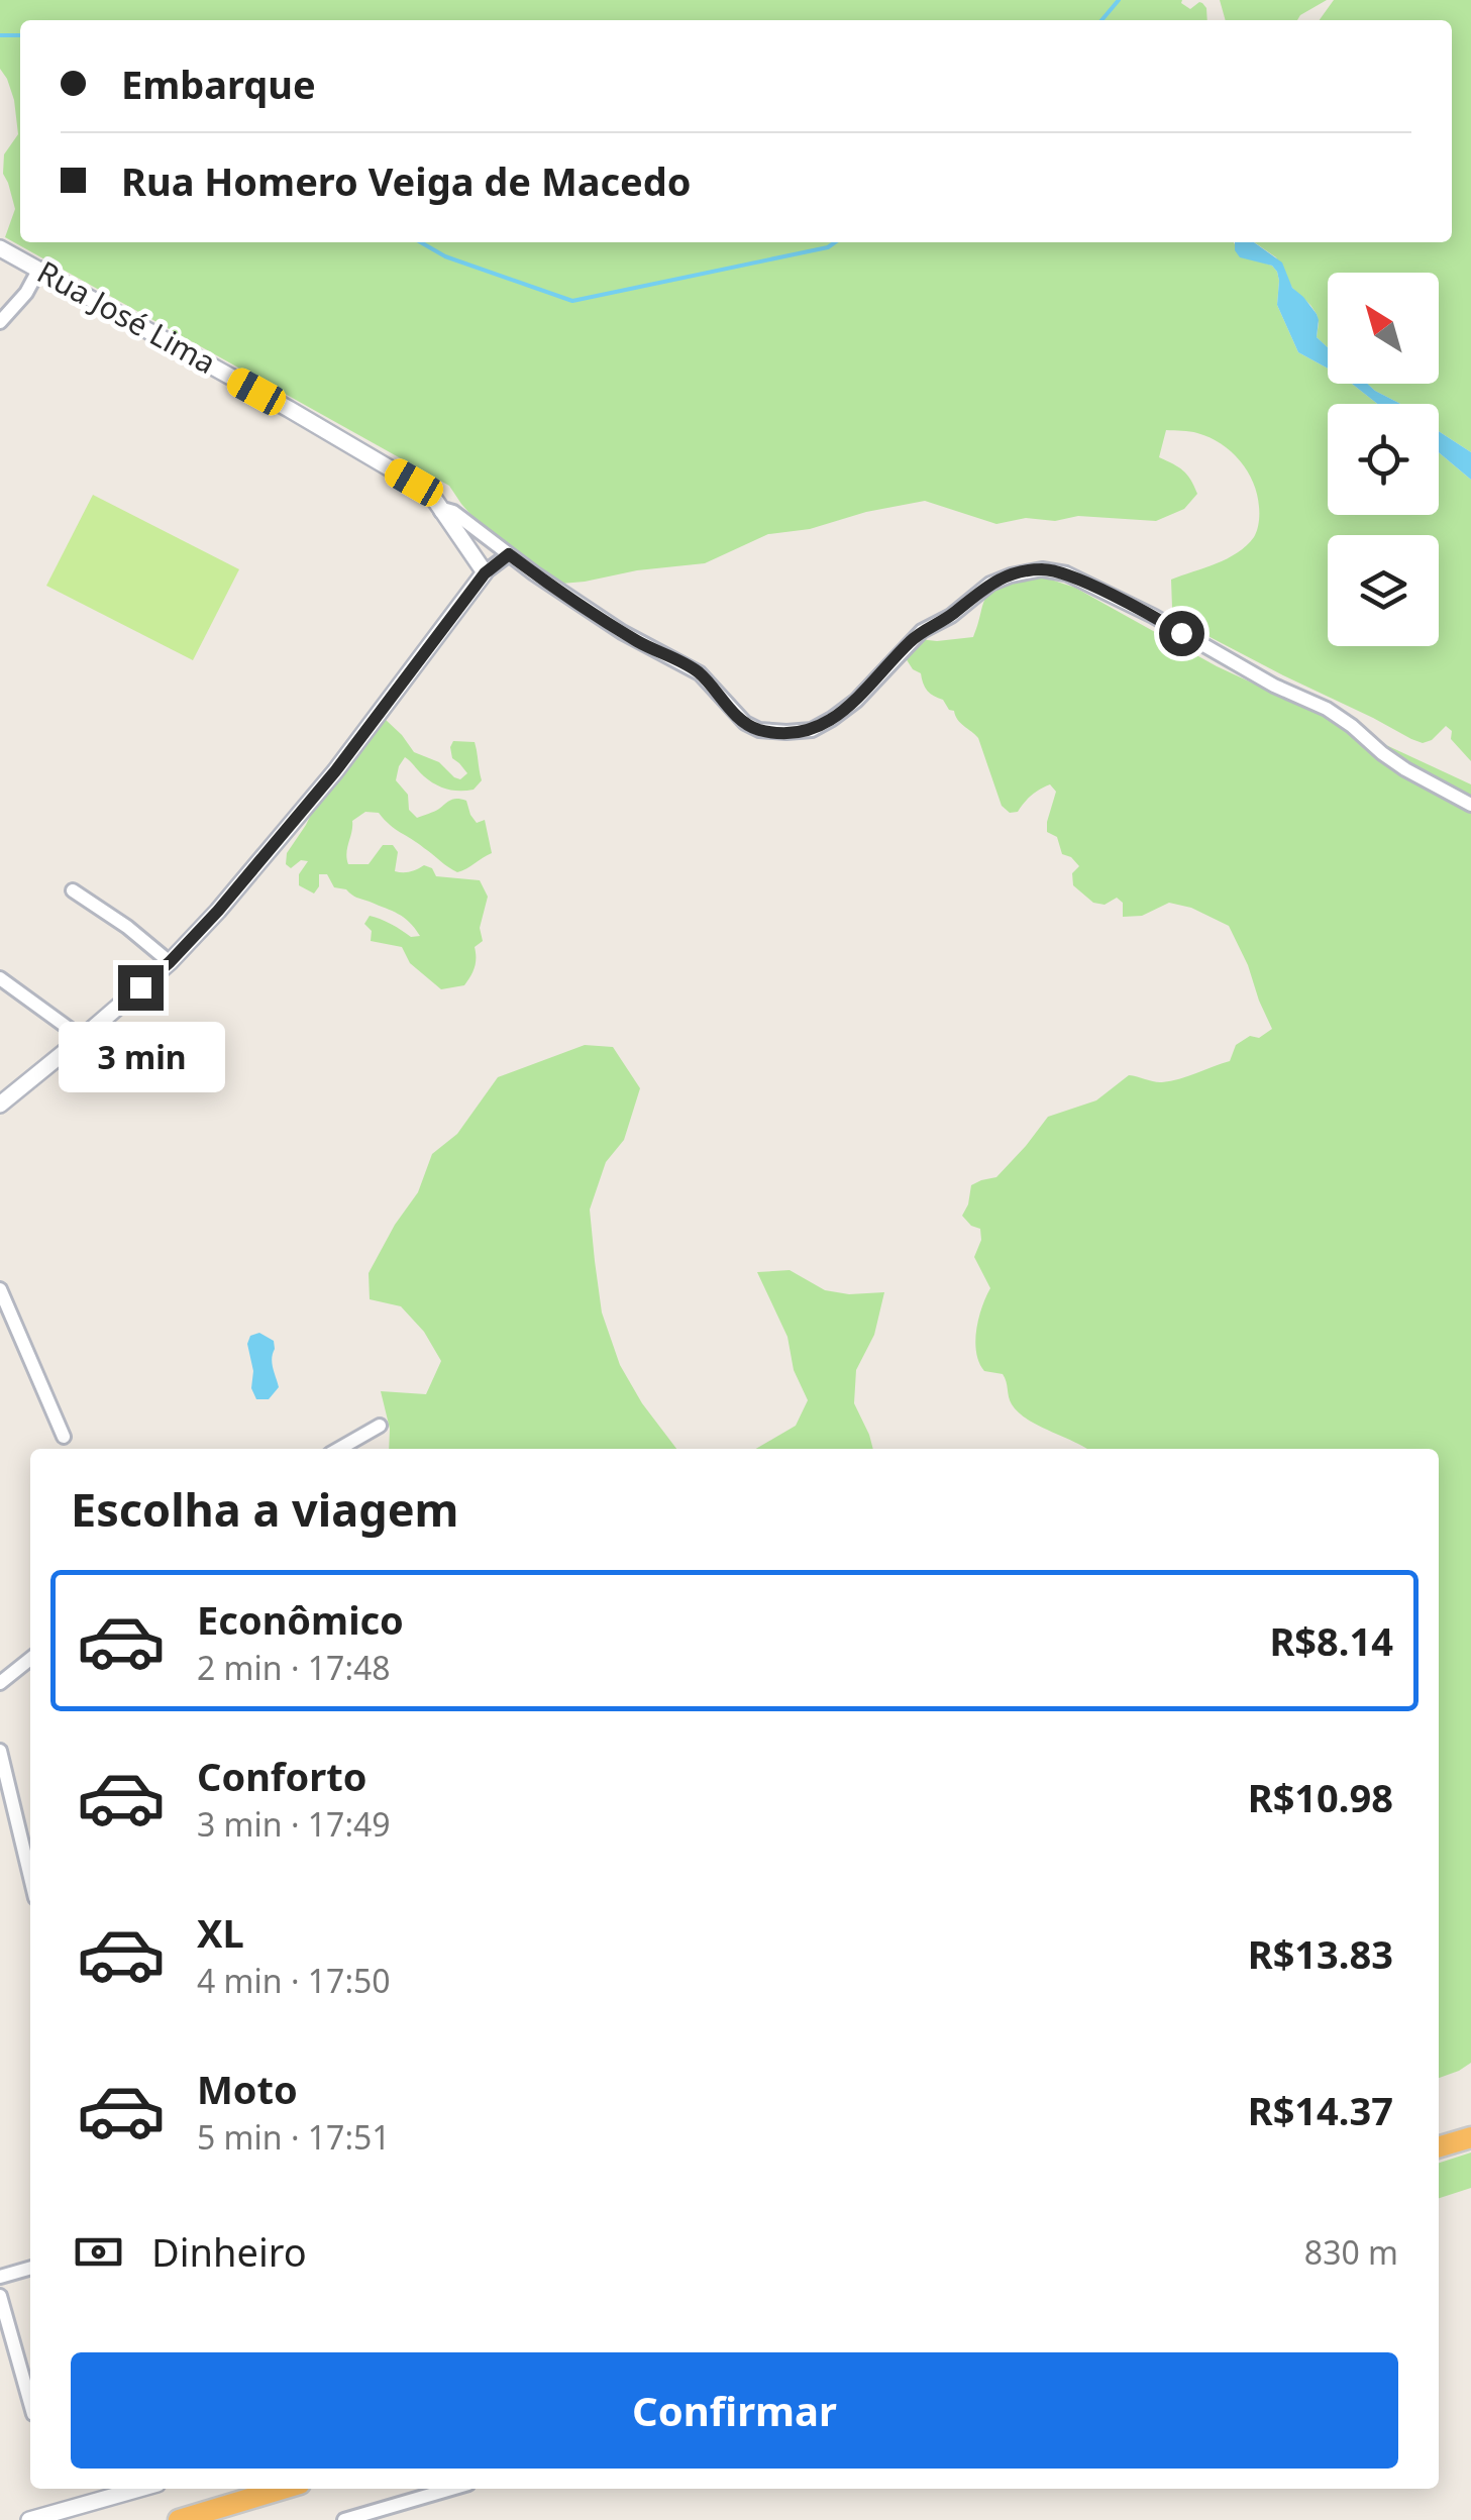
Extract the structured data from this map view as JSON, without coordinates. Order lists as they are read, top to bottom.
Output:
{
  "streets": {
    "street": ["Rua José Lima"]
  },
  "north": "top left",
  "page": {
    "banner": ["Embarque", "Rua Homero Veiga de Macedo"],
    "bubble": "3 min",
    "heading": "Escolha a viagem",
    "list": [
      {
        "name": "Econômico",
        "note": "2 min · 17:48",
        "value": "R$8.14"
      },
      {
        "name": "Conforto",
        "note": "3 min · 17:49",
        "value": "R$10.98"
      },
      {
        "name": "XL",
        "note": "4 min · 17:50",
        "value": "R$13.83"
      },
      {
        "name": "Moto",
        "note": "5 min · 17:51",
        "value": "R$14.37"
      }
    ],
    "pay": ["Dinheiro", "830 m"],
    "buttons": "Confirmar"
  }
}
